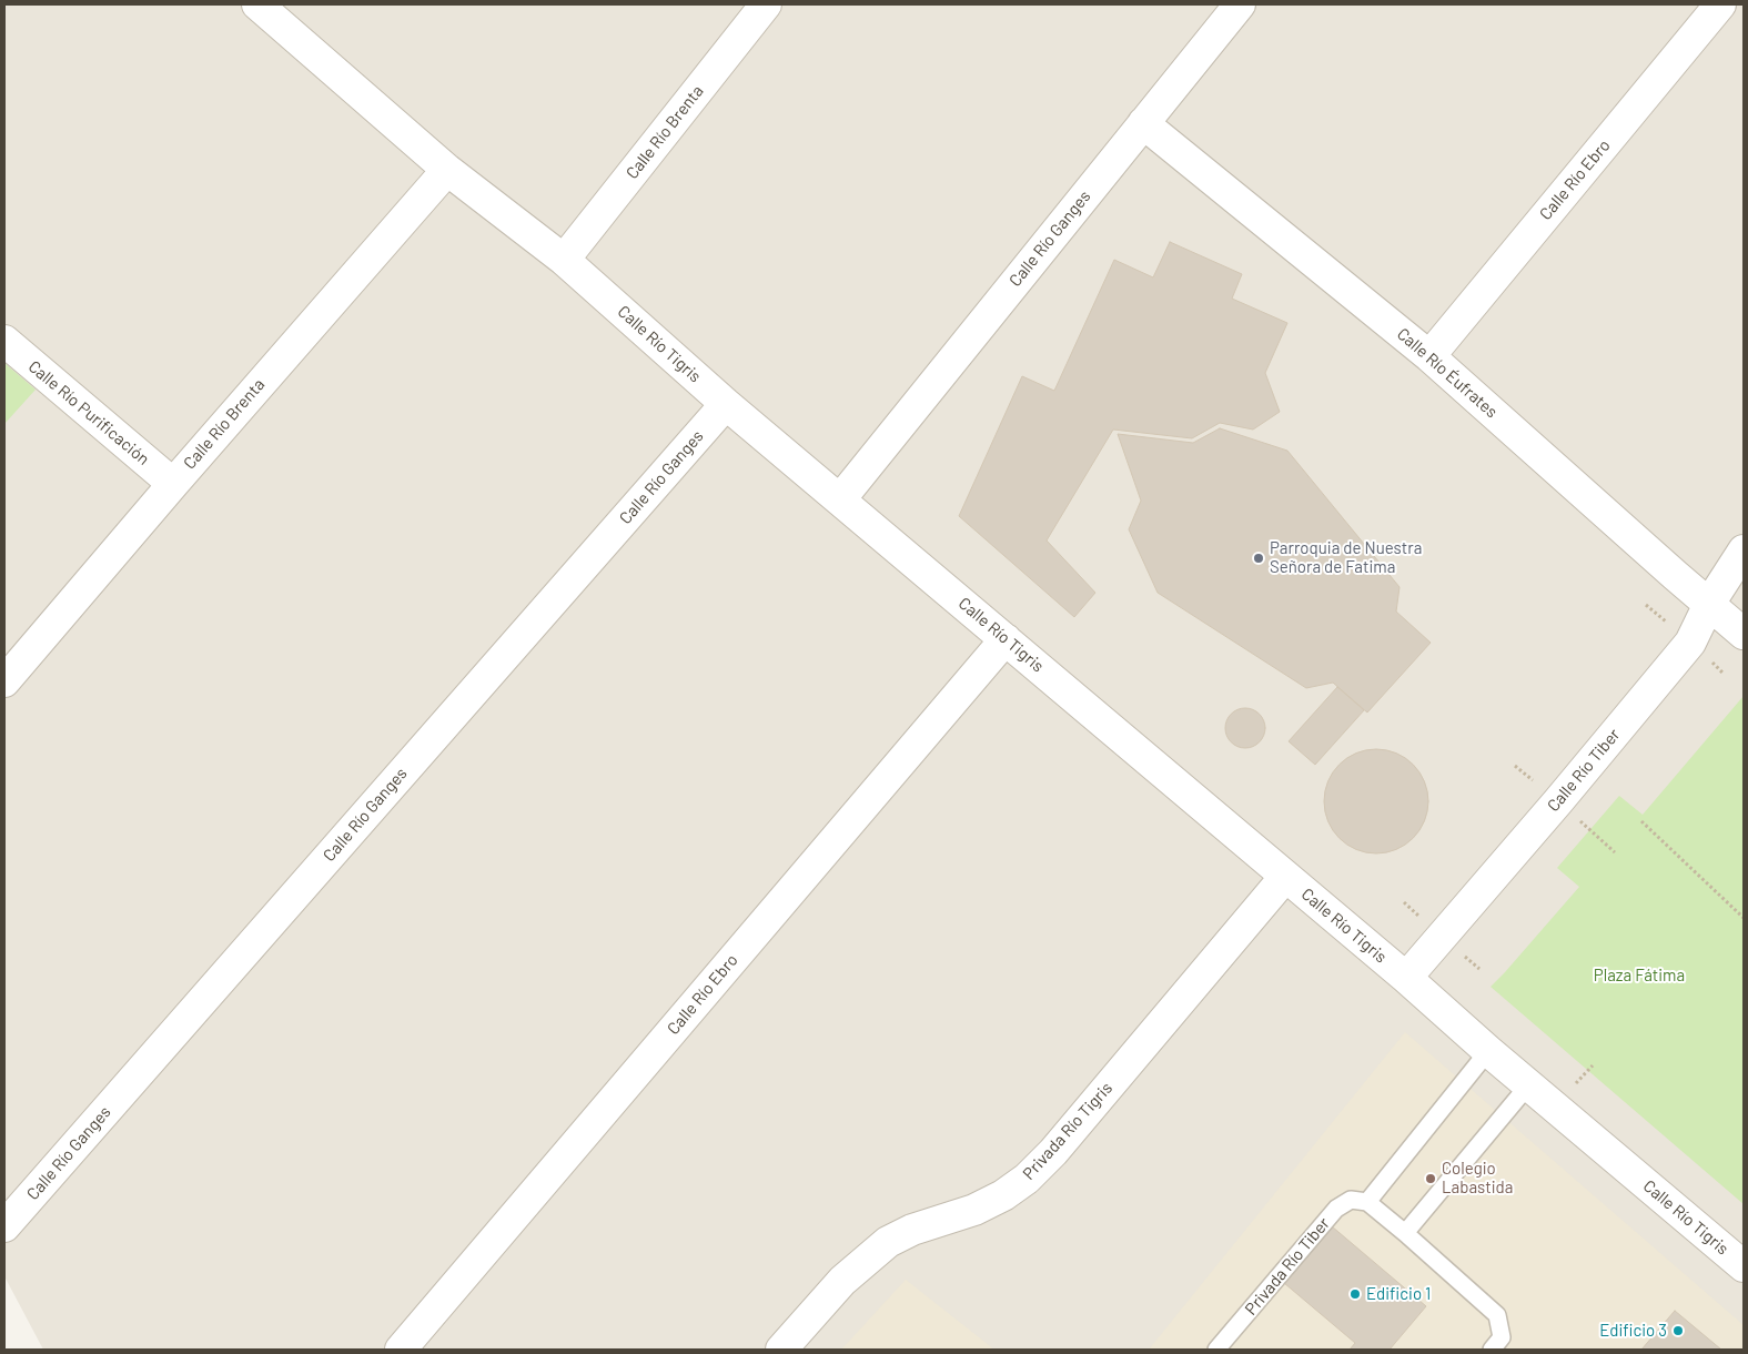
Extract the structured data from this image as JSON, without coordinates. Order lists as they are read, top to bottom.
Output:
{
  "streets": {
    "street": [
      "Calle Río Brenta",
      "Calle Río Ebro",
      "Calle Río Ganges",
      "Calle Río Tigris",
      "Calle Río Éufrates",
      "Calle Río Purificación",
      "Calle Río Tiber",
      "Privada Río Tigris"
    ],
    "lane": ["Privada Río Tiber"]
  },
  "crossings": [
    ["Calle Río Brenta", "Calle Río Tigris"],
    ["Calle Río Brenta", "Calle Río Purificación"],
    ["Calle Río Ebro", "Calle Río Tigris"],
    ["Calle Río Ebro", "Calle Río Éufrates"],
    ["Calle Río Ganges", "Calle Río Tigris"],
    ["Calle Río Ganges", "Calle Río Éufrates"],
    ["Calle Río Tigris", "Calle Río Tiber"],
    ["Calle Río Tigris", "Privada Río Tigris"],
    ["Calle Río Éufrates", "Calle Río Tiber"]
  ],
  "parks": ["Plaza Fátima"],
  "places": [
    "Parroquia de Nuestra Señora de Fatima",
    "Colegio Labastida",
    "Edificio 1",
    "Edificio 3"
  ]
}
